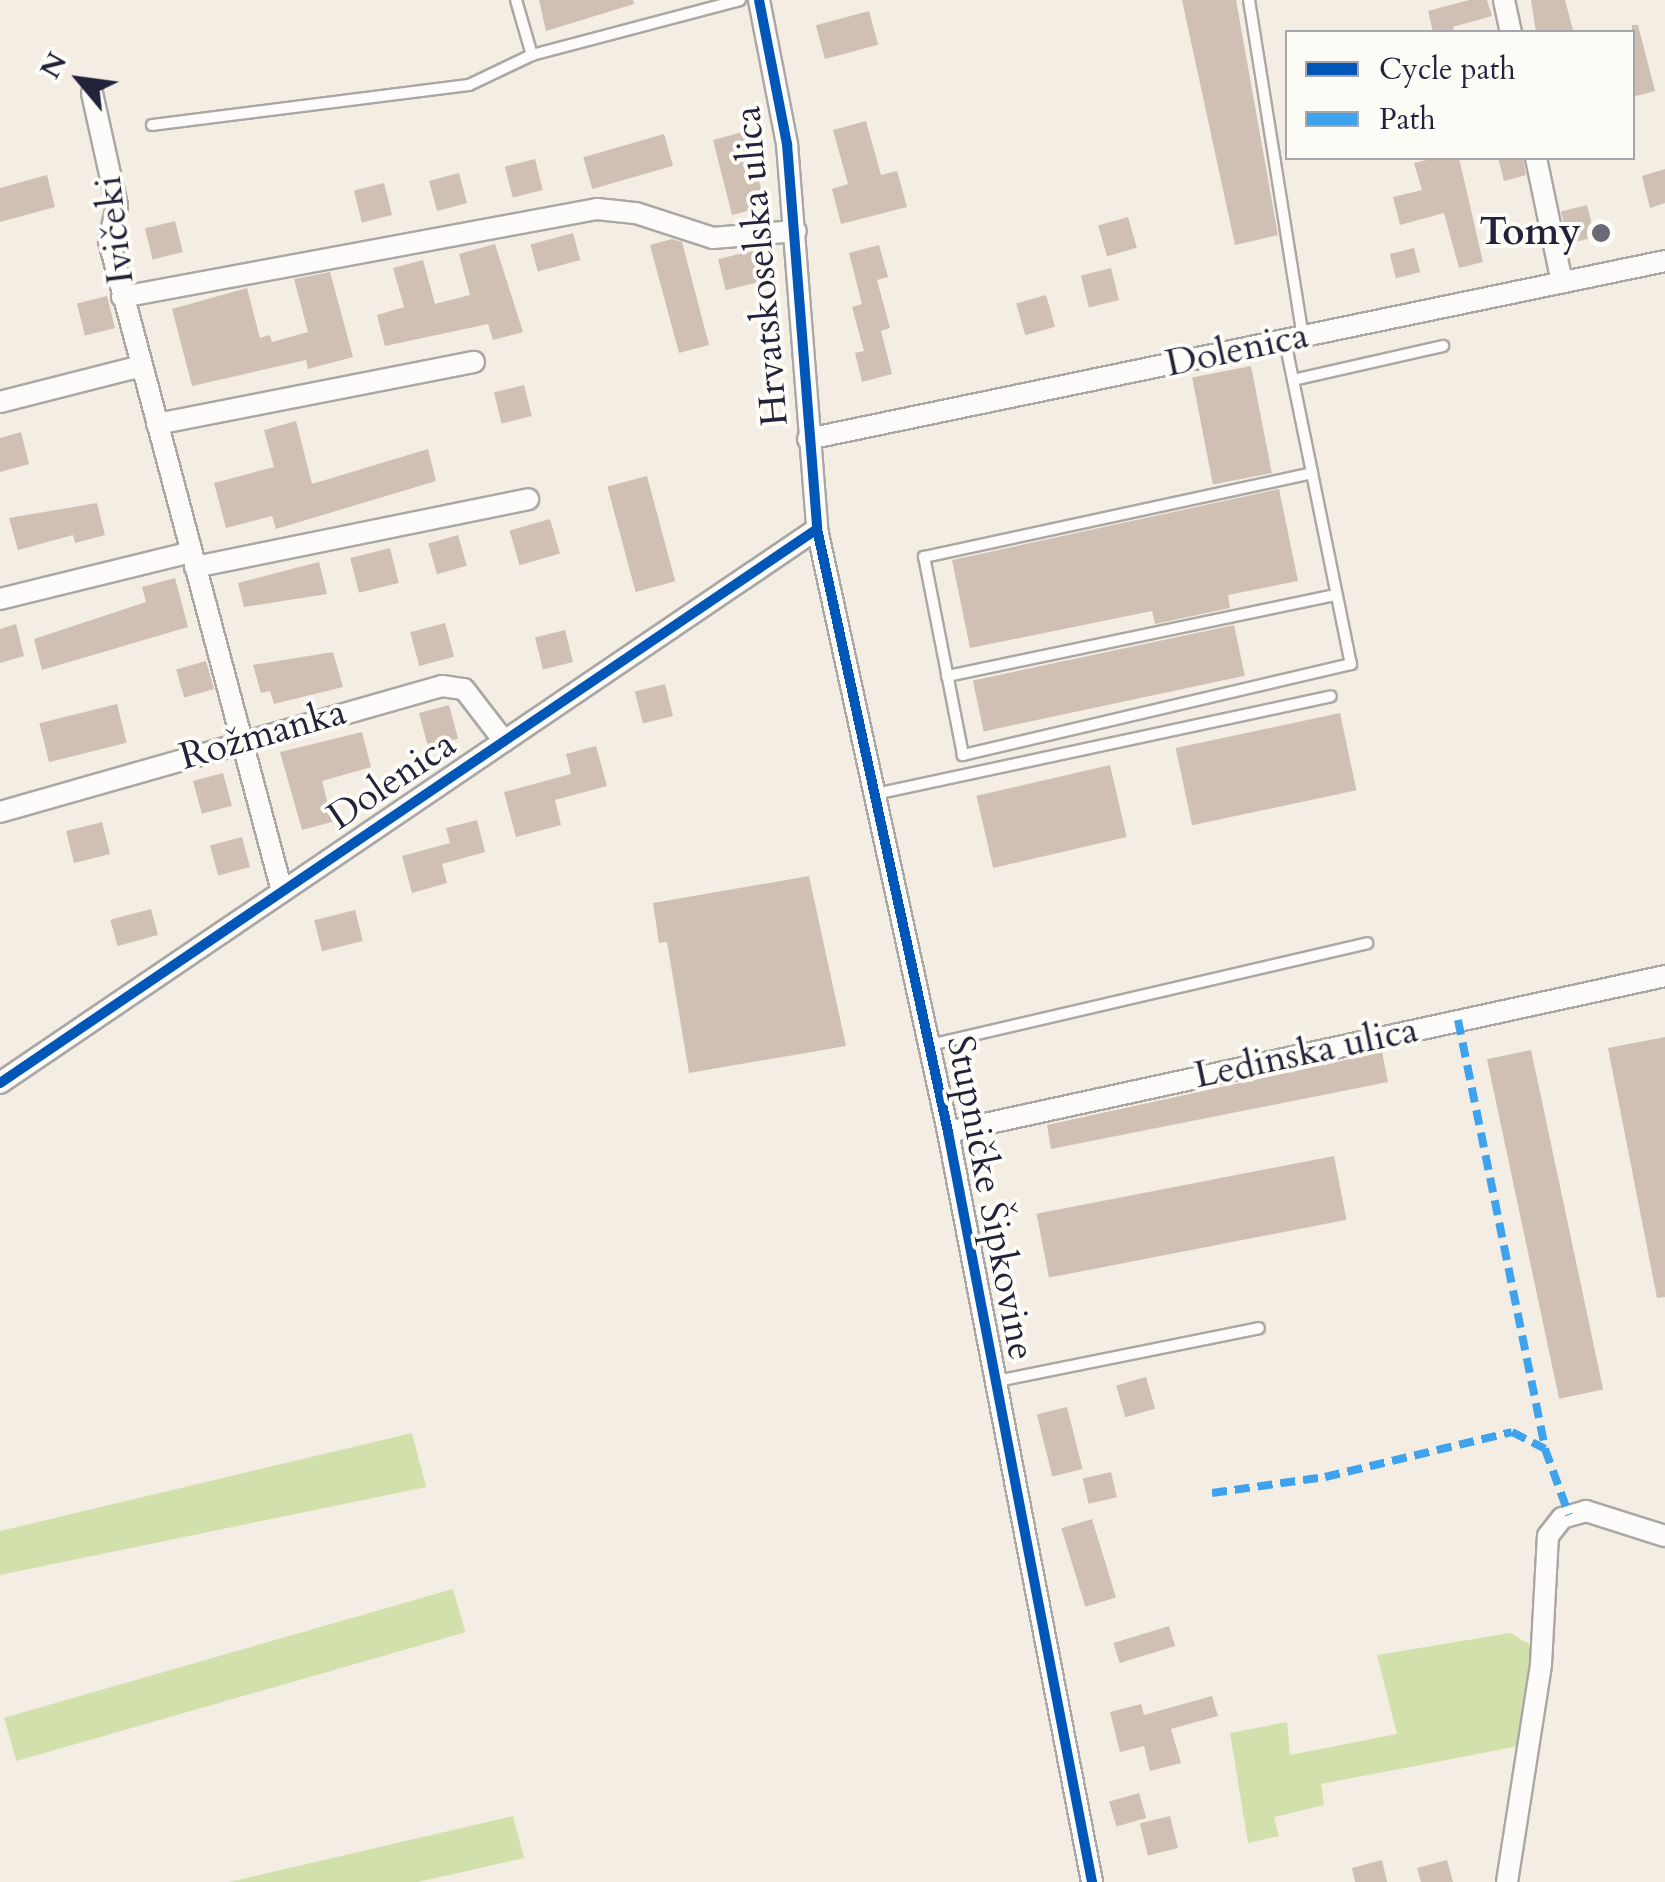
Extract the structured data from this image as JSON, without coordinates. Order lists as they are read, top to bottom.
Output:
{
  "streets": {
    "street": [
      "Ivičeki",
      "Hrvatskoselska ulica",
      "Dolenica",
      "Rožmanka",
      "Ledinska ulica",
      "Stupničke Šipkovine"
    ]
  },
  "crossings": [
    ["Ivičeki", "Hrvatskoselska ulica"],
    ["Ivičeki", "Dolenica"],
    ["Ivičeki", "Rožmanka"],
    ["Hrvatskoselska ulica", "Dolenica"],
    ["Hrvatskoselska ulica", "Stupničke Šipkovine"],
    ["Dolenica", "Rožmanka"],
    ["Dolenica", "Stupničke Šipkovine"],
    ["Ledinska ulica", "Stupničke Šipkovine"]
  ],
  "places": ["Tomy"],
  "legend": ["Cycle path", "Path"],
  "north": "top left"
}
